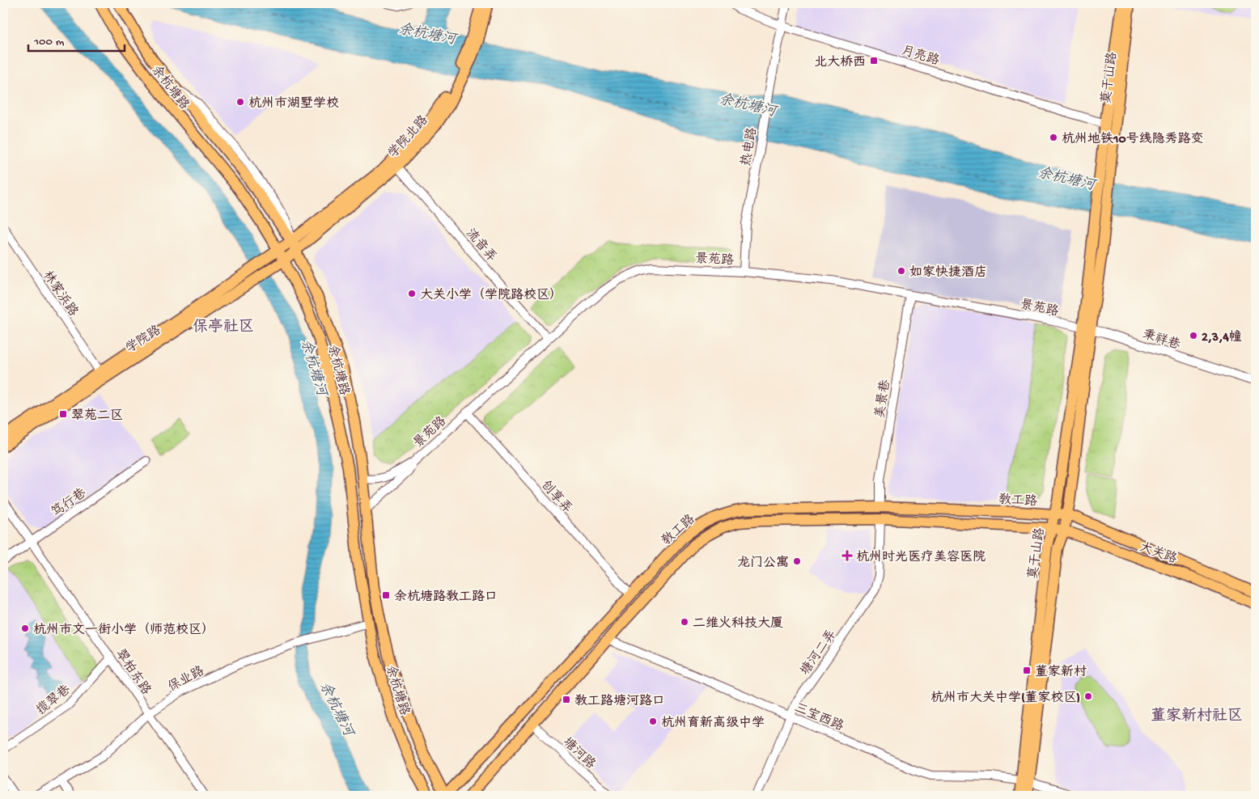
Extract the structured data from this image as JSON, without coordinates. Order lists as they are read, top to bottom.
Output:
{
  "streets": {
    "main road": [
      "莫干山路",
      "余杭塘路",
      "学院北路",
      "学院路",
      "教工路",
      "大关路"
    ],
    "street": [
      "月亮路",
      "热电路",
      "流音弄",
      "景苑路",
      "林家浜路",
      "秉祥巷",
      "美景巷",
      "创享弄",
      "笃行巷",
      "塘河二弄",
      "翠柏东路",
      "保业路",
      "揽翠巷",
      "三宝西路",
      "塘河路"
    ]
  },
  "crossings": [
    ["月亮路", "莫干山路"],
    ["月亮路", "热电路"],
    ["莫干山路", "景苑路"],
    ["莫干山路", "秉祥巷"],
    ["莫干山路", "教工路"],
    ["莫干山路", "大关路"],
    ["莫干山路", "三宝西路"],
    ["余杭塘路", "学院北路"],
    ["余杭塘路", "景苑路"],
    ["余杭塘路", "学院路"],
    ["余杭塘路", "教工路"],
    ["余杭塘路", "保业路"],
    ["学院北路", "流音弄"],
    ["学院北路", "学院路"],
    ["热电路", "景苑路"],
    ["流音弄", "景苑路"],
    ["景苑路", "秉祥巷"],
    ["景苑路", "美景巷"],
    ["景苑路", "创享弄"],
    ["林家浜路", "学院路"],
    ["美景巷", "教工路"],
    ["创享弄", "教工路"],
    ["教工路", "大关路"],
    ["教工路", "塘河二弄"],
    ["教工路", "三宝西路"],
    ["教工路", "塘河路"],
    ["笃行巷", "翠柏东路"],
    ["塘河二弄", "三宝西路"],
    ["翠柏东路", "保业路"],
    ["翠柏东路", "揽翠巷"]
  ],
  "districts": ["保亭社区", "董家新村社区"],
  "water": ["余杭塘河"],
  "places": {
    "transit": [
      "北大桥西",
      "翠苑二区",
      "余杭塘路教工路口",
      "董家新村",
      "教工路塘河路口"
    ],
    "other": [
      "杭州市湖墅学校",
      "杭州地铁10号线隐秀路变",
      "如家快捷酒店",
      "大关小学（学院路校区）",
      "2,3,4幢",
      "龙门公寓",
      "二维火科技大厦",
      "杭州市文一街小学（师范校区）",
      "杭州市大关中学(董家校区)",
      "杭州育新高级中学"
    ],
    "health": ["杭州时光医疗美容医院"]
  },
  "scale_bar": "100 m"
}
